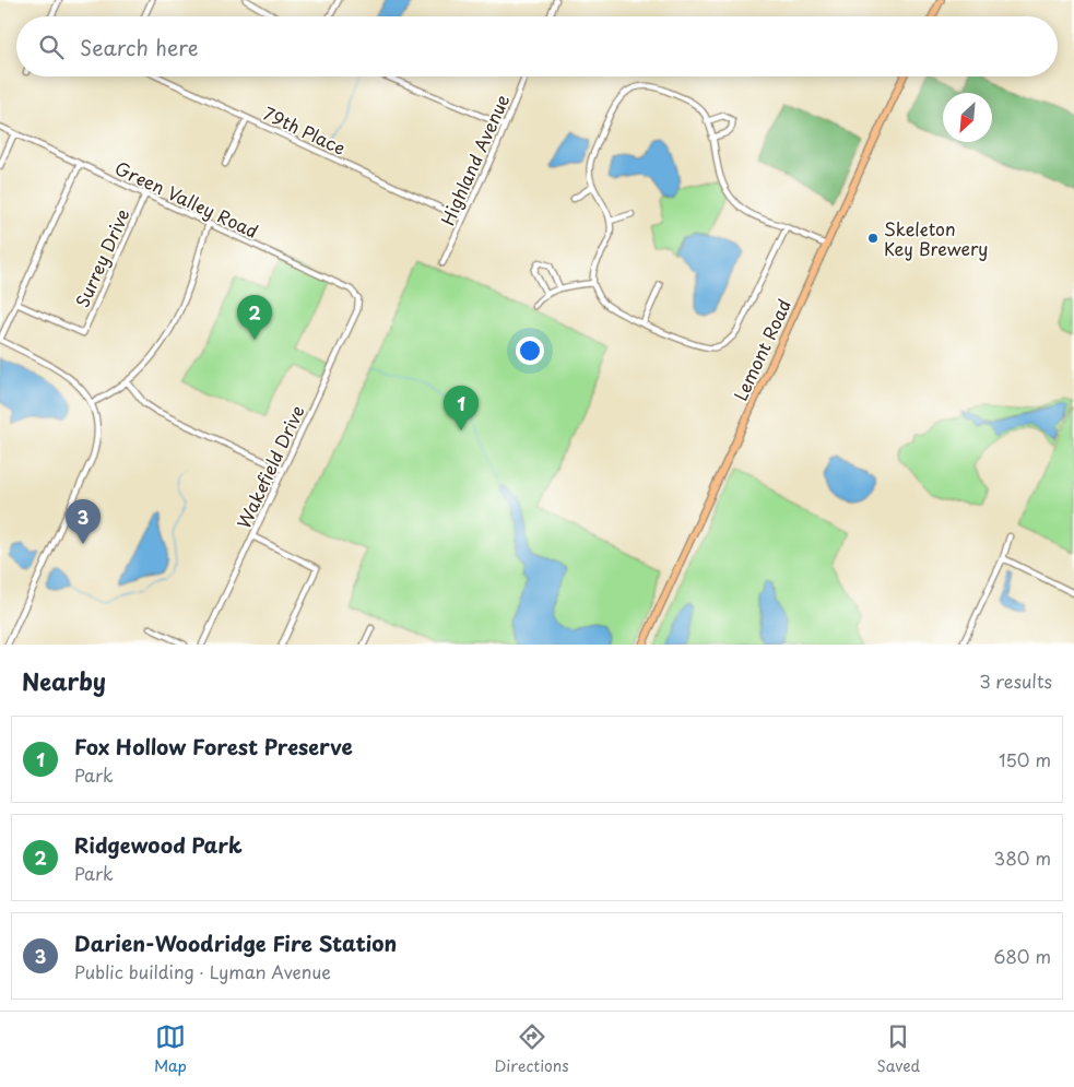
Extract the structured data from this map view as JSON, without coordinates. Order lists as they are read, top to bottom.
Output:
{
  "streets": {
    "main road": ["Lemont Road"],
    "street": [
      "79th Place",
      "Highland Avenue",
      "Green Valley Road",
      "Surrey Drive",
      "Wakefield Drive"
    ]
  },
  "crossings": [
    ["79th Place", "Highland Avenue"],
    ["Green Valley Road", "Surrey Drive"],
    ["Green Valley Road", "Wakefield Drive"]
  ],
  "places": ["Skeleton Key Brewery"],
  "north": "bottom left",
  "page": {
    "search": "Search here",
    "pins": ["2", "1", "3"],
    "heading": ["Nearby", "3 results"],
    "list": [
      {
        "mark": "1",
        "name": "Fox Hollow Forest Preserve",
        "note": "Park",
        "value": "150 m"
      },
      {
        "mark": "2",
        "name": "Ridgewood Park",
        "note": "Park",
        "value": "380 m"
      },
      {
        "mark": "3",
        "name": "Darien-Woodridge Fire Station",
        "note": "Public building · Lyman Avenue",
        "value": "680 m"
      }
    ],
    "nav": ["Map", "Directions", "Saved"]
  }
}
